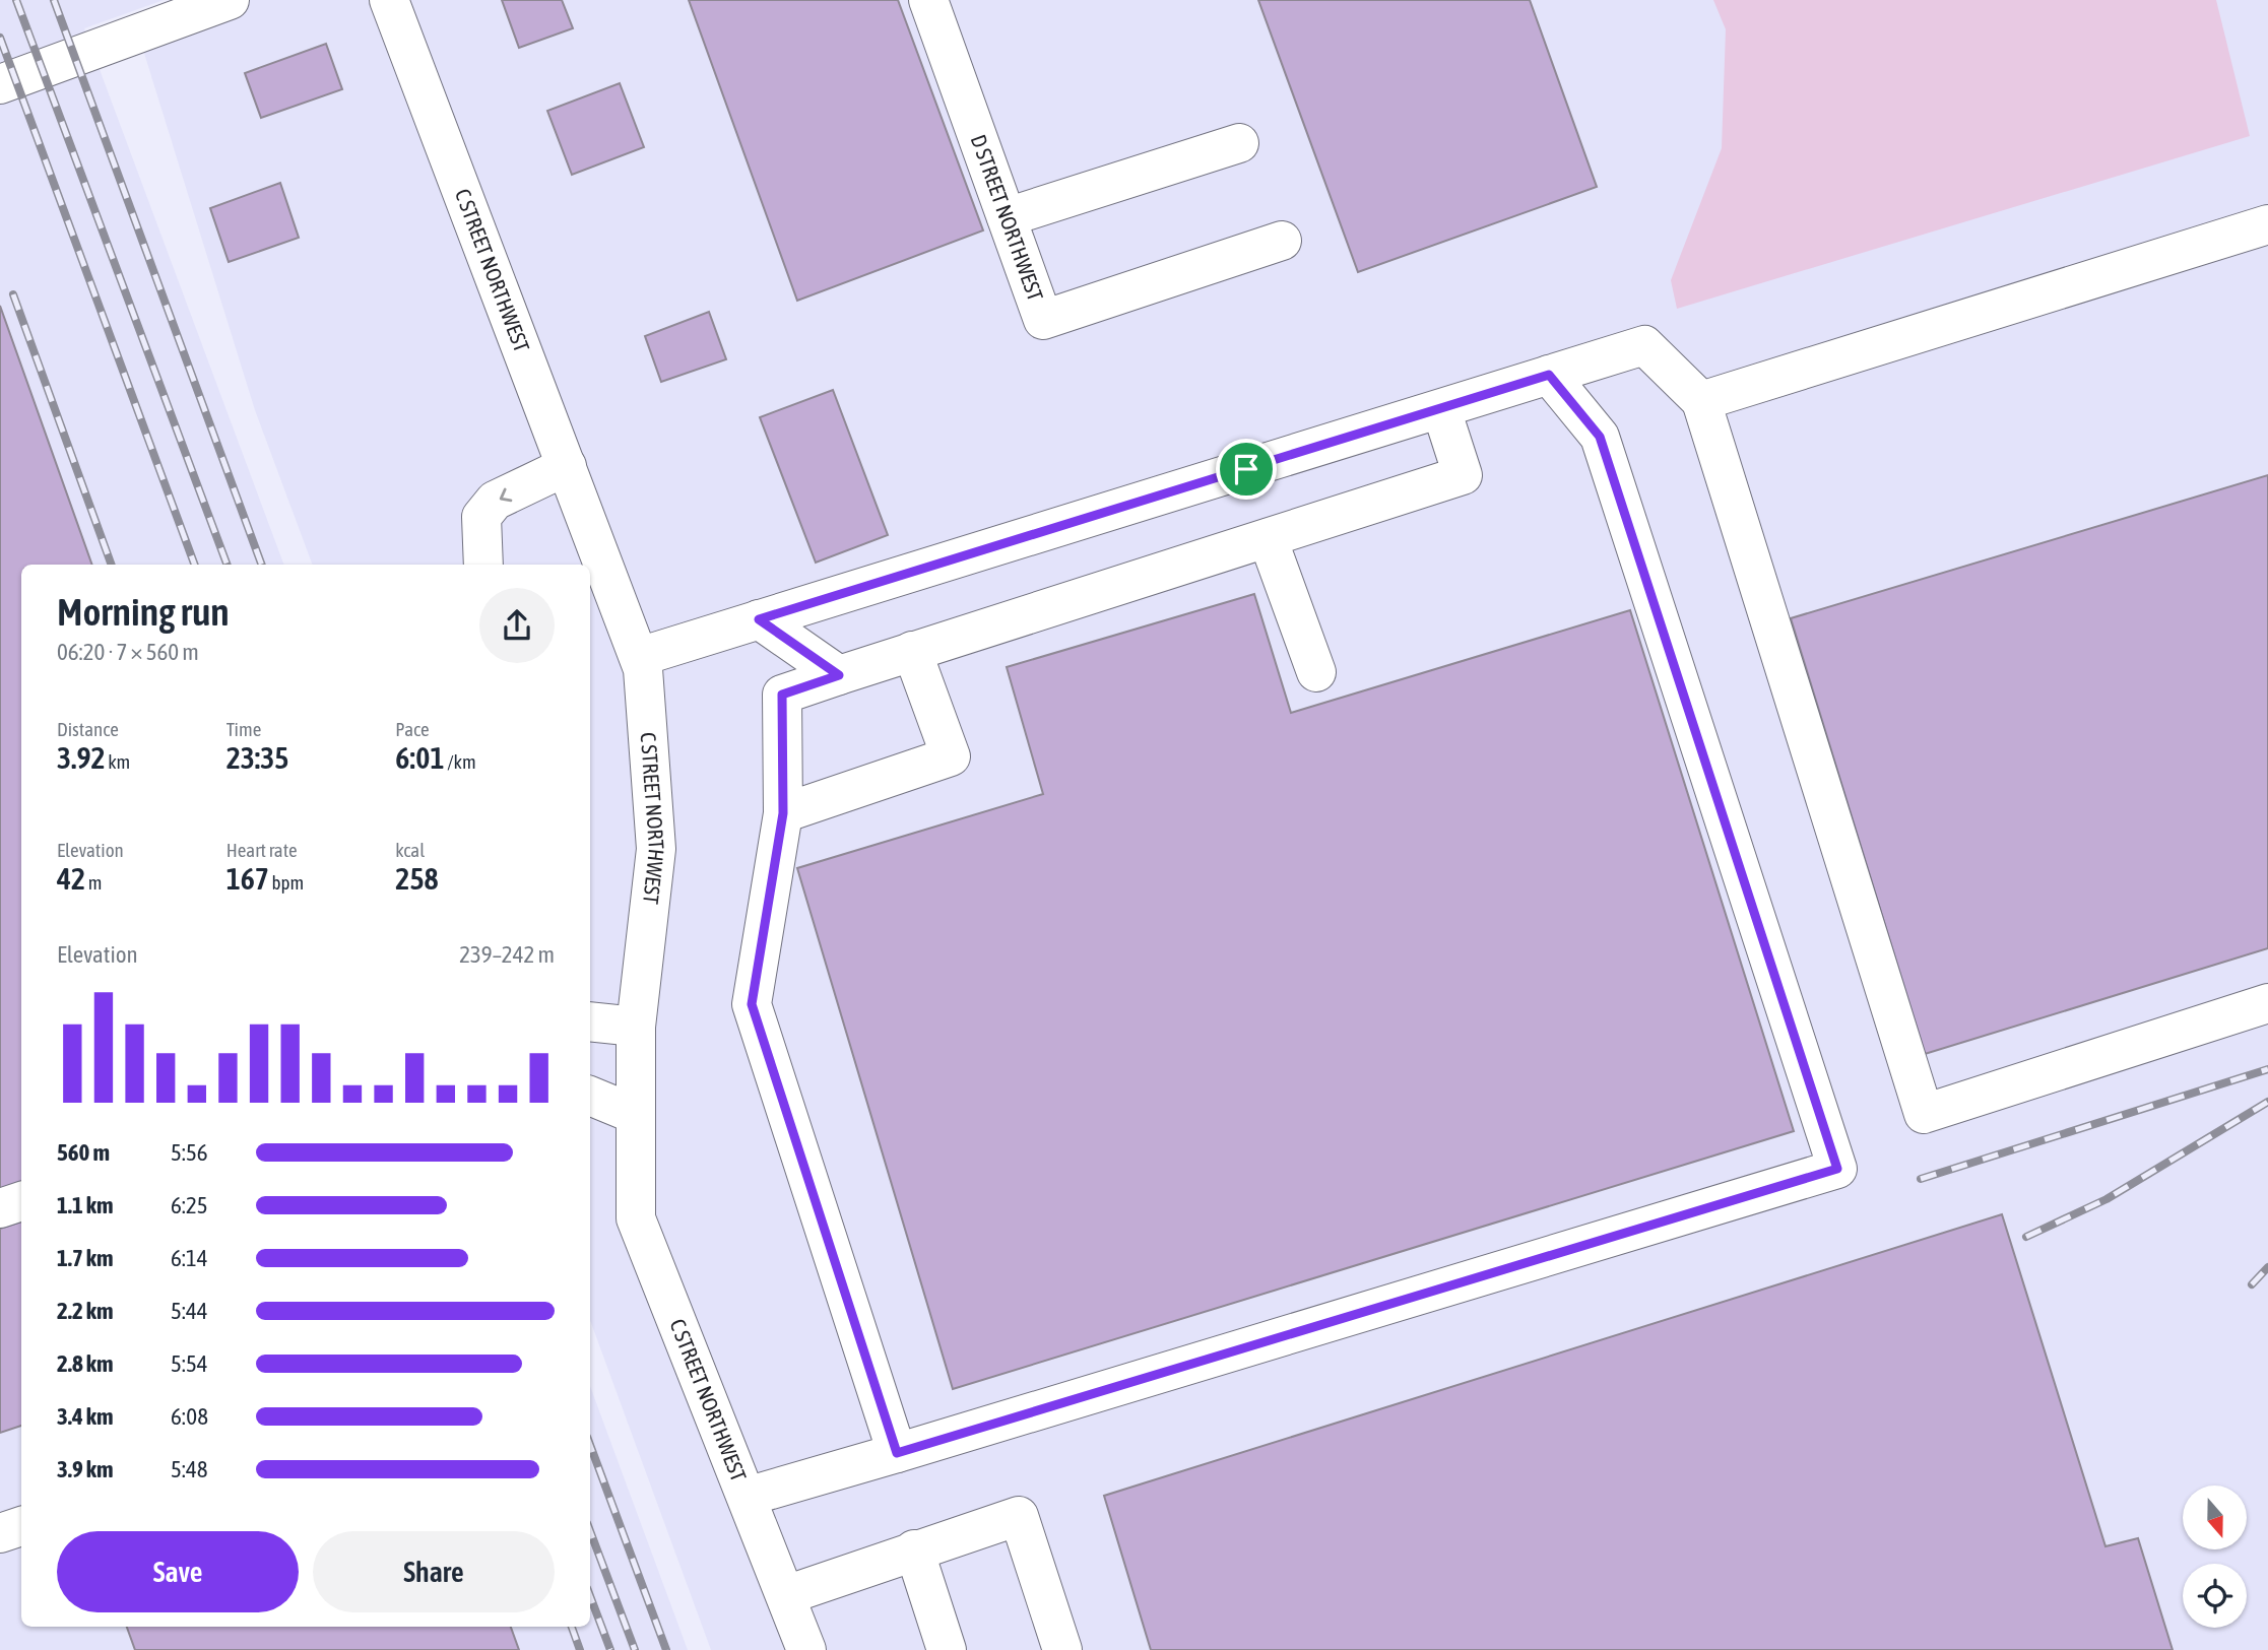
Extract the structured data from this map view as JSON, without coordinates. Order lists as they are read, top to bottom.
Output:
{
  "streets": {
    "street": ["D STREET NORTHWEST", "C STREET NORTHWEST"]
  },
  "north": "bottom",
  "page": {
    "heading": ["Morning run", "06:20 · 7 × 560 m"],
    "stats": [
      ["Distance", "3.92 km"],
      ["Time", "23:35"],
      ["Pace", "6:01 /km"],
      ["Elevation", "42 m"],
      ["Heart rate", "167 bpm"],
      ["kcal", "258"]
    ],
    "chart": ["Elevation", "239–242 m"],
    "list": [
      {
        "name": "560 m",
        "note": "5:56"
      },
      {
        "name": "1.1 km",
        "note": "6:25"
      },
      {
        "name": "1.7 km",
        "note": "6:14"
      },
      {
        "name": "2.2 km",
        "note": "5:44"
      },
      {
        "name": "2.8 km",
        "note": "5:54"
      },
      {
        "name": "3.4 km",
        "note": "6:08"
      },
      {
        "name": "3.9 km",
        "note": "5:48"
      }
    ],
    "buttons": ["Save", "Share"]
  }
}
